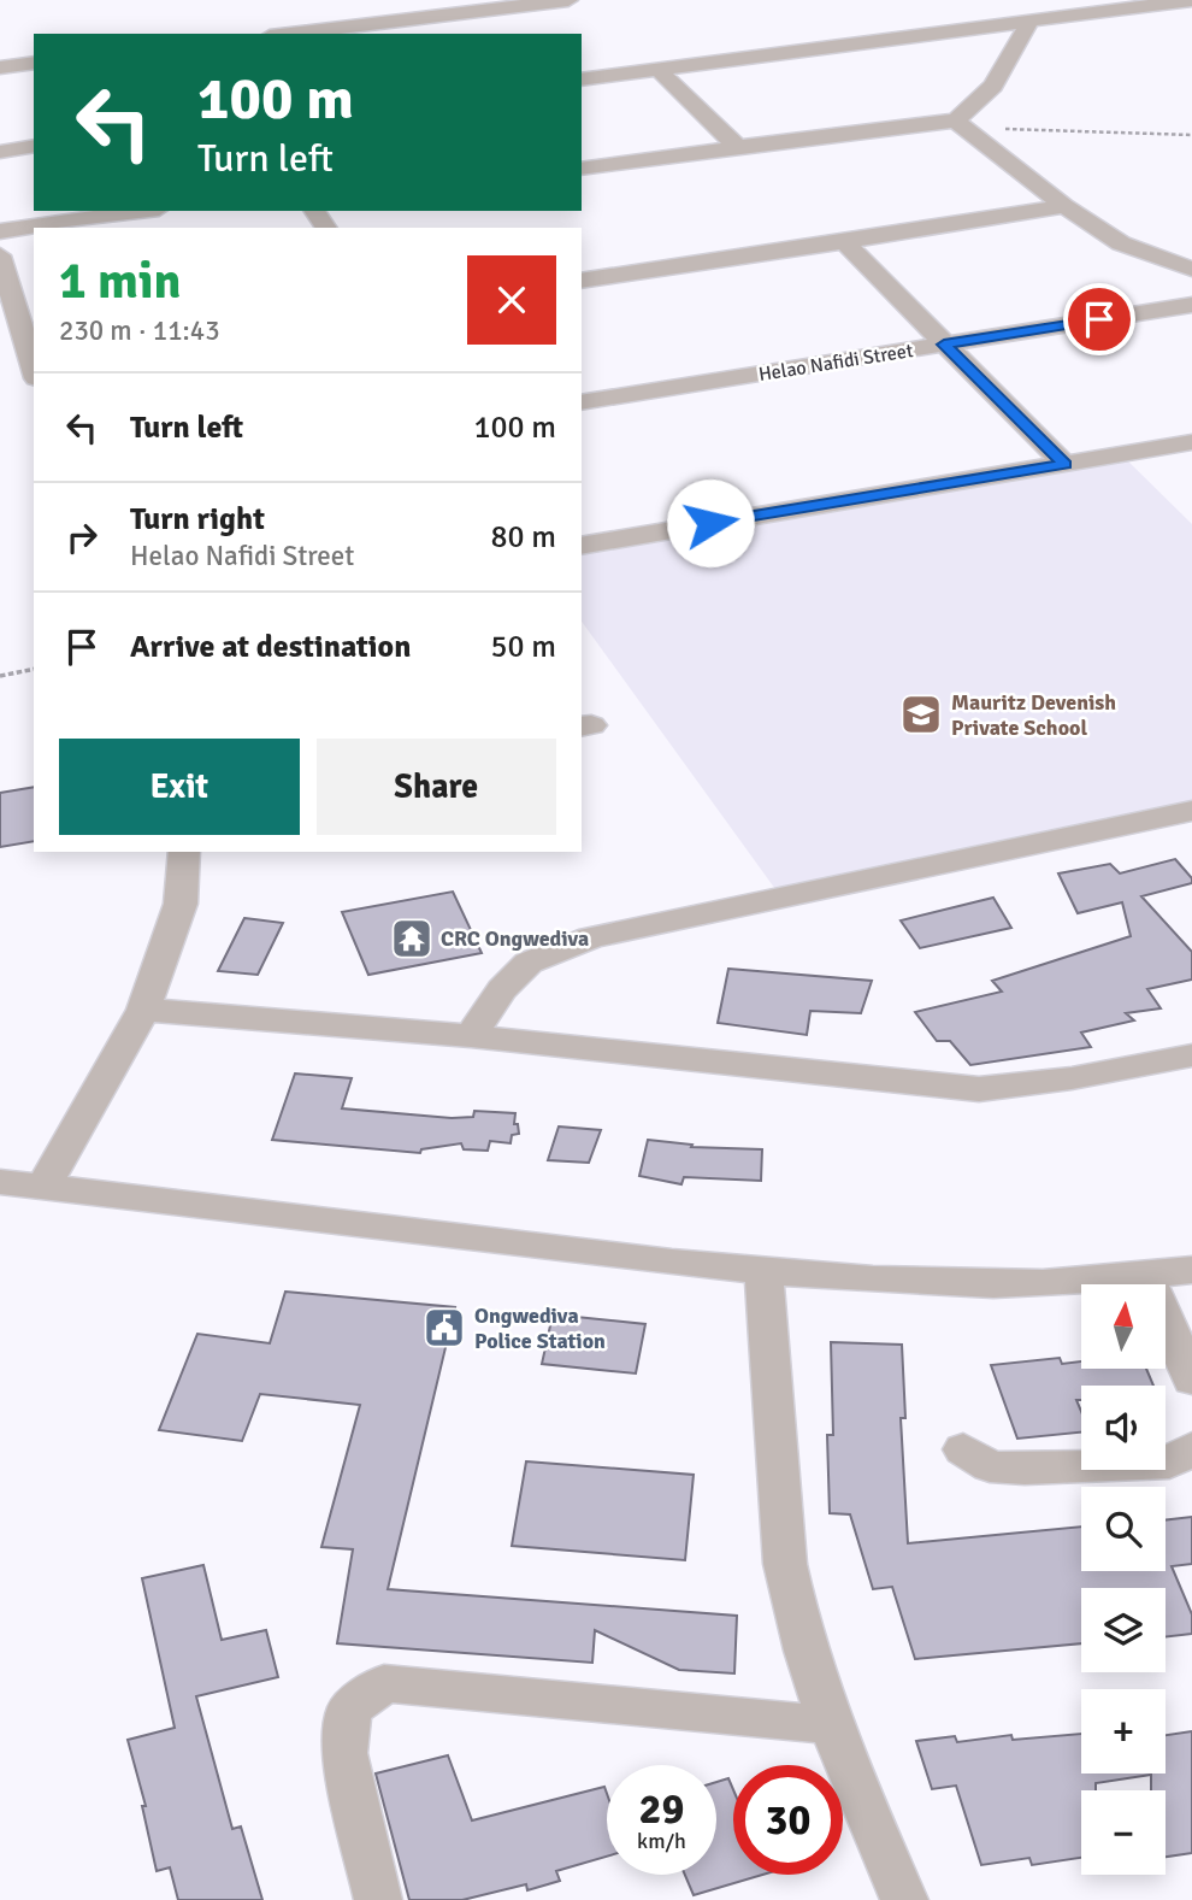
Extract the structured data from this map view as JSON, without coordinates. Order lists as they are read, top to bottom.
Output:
{
  "streets": {
    "street": ["Helao Nafidi Street"]
  },
  "places": {
    "school or university": ["Mauritz Devenish Private School"],
    "temple": ["CRC Ongwediva"],
    "public building": ["Ongwediva Police Station"]
  },
  "north": "top",
  "page": {
    "turn": ["100 m", "Turn left"],
    "heading": ["1 min", "230 m · 11:43"],
    "list": [
      {
        "name": "Turn left",
        "value": "100 m"
      },
      {
        "name": "Turn right",
        "note": "Helao Nafidi Street",
        "value": "80 m"
      },
      {
        "name": "Arrive at destination",
        "value": "50 m"
      }
    ],
    "buttons": ["Exit", "Share"],
    "map_buttons": ["+", "−"],
    "speed": "29 km/h",
    "limit": "30"
  }
}
